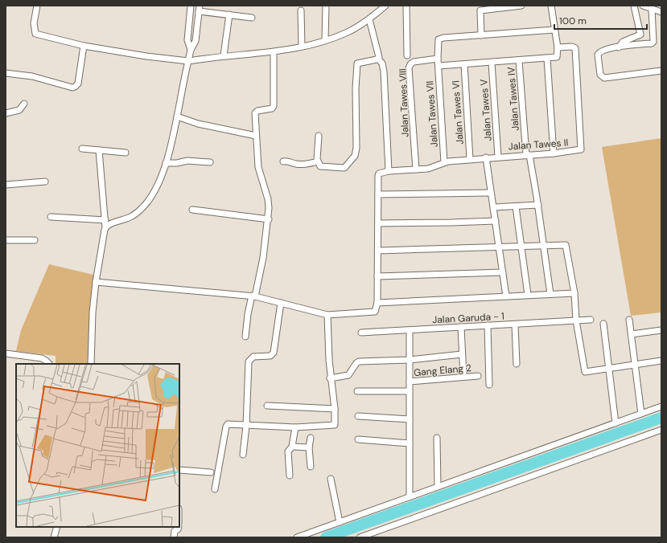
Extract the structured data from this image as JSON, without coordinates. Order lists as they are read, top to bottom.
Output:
{
  "streets": {
    "street": [
      "Jalan Tawes IV",
      "Jalan Tawes VIII",
      "Jalan Tawes V",
      "Jalan Tawes VI",
      "Jalan Tawes VII",
      "Jalan Tawes II",
      "Jalan Garuda - 1",
      "Gang Elang 2"
    ]
  },
  "crossings": [
    ["Jalan Tawes IV", "Jalan Tawes II"],
    ["Jalan Tawes VIII", "Jalan Tawes VII"],
    ["Jalan Tawes VIII", "Jalan Tawes II"],
    ["Jalan Tawes V", "Jalan Tawes II"],
    ["Jalan Tawes VI", "Jalan Tawes II"],
    ["Jalan Tawes VII", "Jalan Tawes II"]
  ],
  "scale_bar": "100 m"
}
